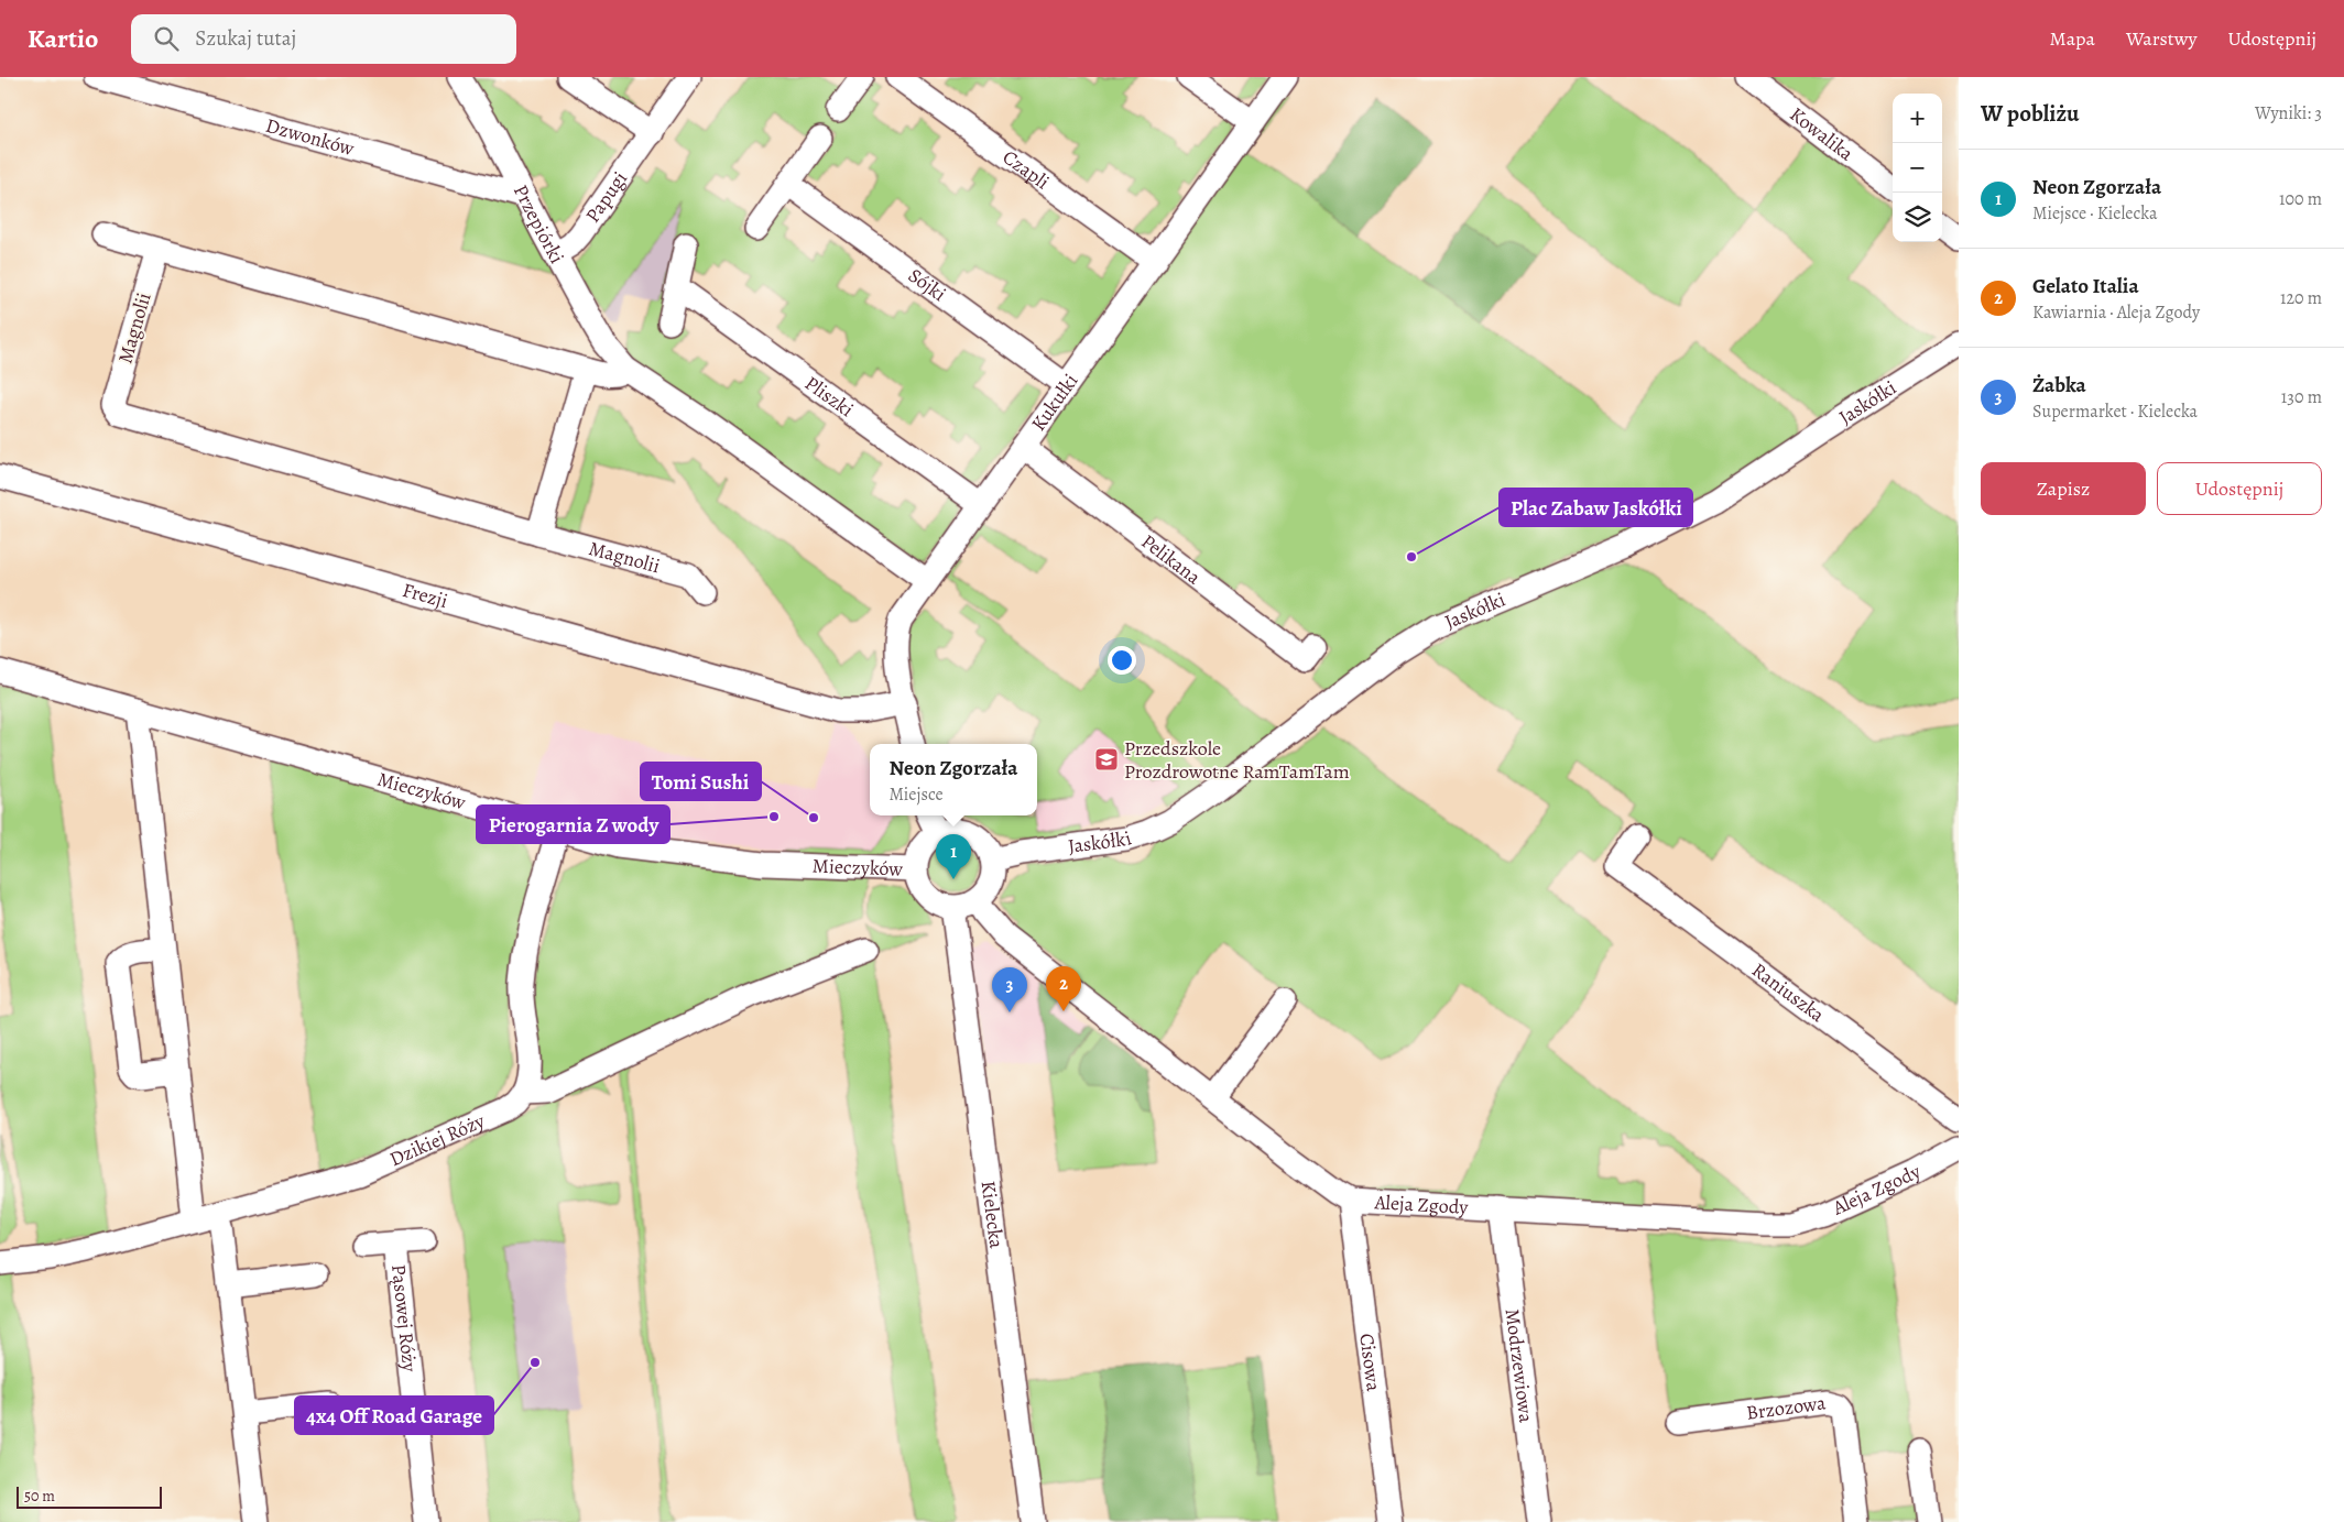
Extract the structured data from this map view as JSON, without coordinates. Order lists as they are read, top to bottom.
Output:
{
  "streets": {
    "street": [
      "Kowalika",
      "Dzwonków",
      "Czapli",
      "Papugi",
      "Przepiórki",
      "Sójki",
      "Magnolii",
      "Pliszki",
      "Kukułki",
      "Jaskółki",
      "Pelikana",
      "Frezji",
      "Mieczyków",
      "Raniuszka",
      "Dzikiej Róży",
      "Aleja Zgody",
      "Kielecka",
      "Pąsowej Róży",
      "Cisowa",
      "Modrzewiowa",
      "Brzozowa"
    ]
  },
  "crossings": [
    ["Dzwonków", "Przepiórki"],
    ["Czapli", "Kukułki"],
    ["Papugi", "Przepiórki"],
    ["Przepiórki", "Kukułki"],
    ["Sójki", "Kukułki"],
    ["Pliszki", "Kukułki"],
    ["Kukułki", "Pelikana"],
    ["Kukułki", "Frezji"],
    ["Jaskółki", "Mieczyków"],
    ["Jaskółki", "Aleja Zgody"],
    ["Jaskółki", "Kielecka"],
    ["Mieczyków", "Aleja Zgody"],
    ["Mieczyków", "Kielecka"],
    ["Aleja Zgody", "Kielecka"],
    ["Aleja Zgody", "Cisowa"],
    ["Aleja Zgody", "Modrzewiowa"]
  ],
  "places": {
    "other": [
      "Plac Zabaw Jaskółki",
      "Pierogarnia Z wody",
      "Tomi Sushi",
      "4x4 Off Road Garage"
    ],
    "school or university": ["Przedszkole Prozdrowotne RamTamTam"]
  },
  "scale_bar": "50 m",
  "page": {
    "header": "Kartio",
    "search": "Szukaj tutaj",
    "nav": ["Mapa", "Warstwy", "Udostępnij"],
    "heading": ["W pobliżu", "Wyniki: 3"],
    "map_buttons": ["+", "−"],
    "list": [
      {
        "mark": "1",
        "name": "Neon Zgorzała",
        "note": "Miejsce · Kielecka",
        "value": "100 m"
      },
      {
        "mark": "2",
        "name": "Gelato Italia",
        "note": "Kawiarnia · Aleja Zgody",
        "value": "120 m"
      },
      {
        "mark": "3",
        "name": "Żabka",
        "note": "Supermarket · Kielecka",
        "value": "130 m"
      }
    ],
    "buttons": ["Zapisz", "Udostępnij"],
    "popup": ["Neon Zgorzała", "Miejsce"],
    "pins": ["1", "2", "3"],
    "scale": "50 m"
  }
}
